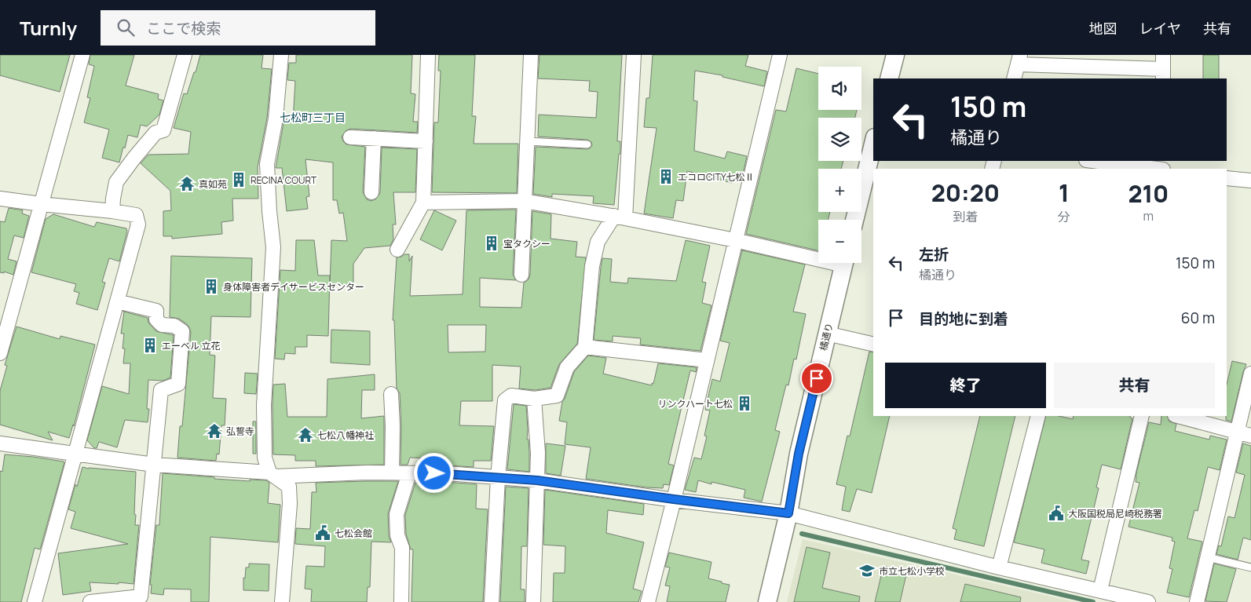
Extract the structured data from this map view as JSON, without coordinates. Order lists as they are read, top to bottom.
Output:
{
  "streets": {
    "street": ["橘通り"]
  },
  "districts": ["七松町三丁目"],
  "places": {
    "building": [
      "エコロCITY七松Ⅱ",
      "RECINA COURT",
      "宝タクシー",
      "身体障害者デイサービスセンター",
      "エーベル 立花",
      "リンクハート七松"
    ],
    "temple": ["真如苑", "弘誓寺", "七松八幡神社"],
    "public building": ["大阪国税局尼崎税務署", "七松会館"],
    "school or university": ["市立七松小学校"]
  },
  "page": {
    "header": "Turnly",
    "search": "ここで検索",
    "nav": ["地図", "レイヤ", "共有"],
    "map_buttons": ["+", "−"],
    "turn": ["150 m", "橘通り"],
    "eta": [
      "20:20",
      "到着",
      "1",
      "分",
      "210",
      "m"
    ],
    "list": [
      {
        "name": "左折",
        "note": "橘通り",
        "value": "150 m"
      },
      {
        "name": "目的地に到着",
        "value": "60 m"
      }
    ],
    "buttons": ["終了", "共有"]
  }
}
